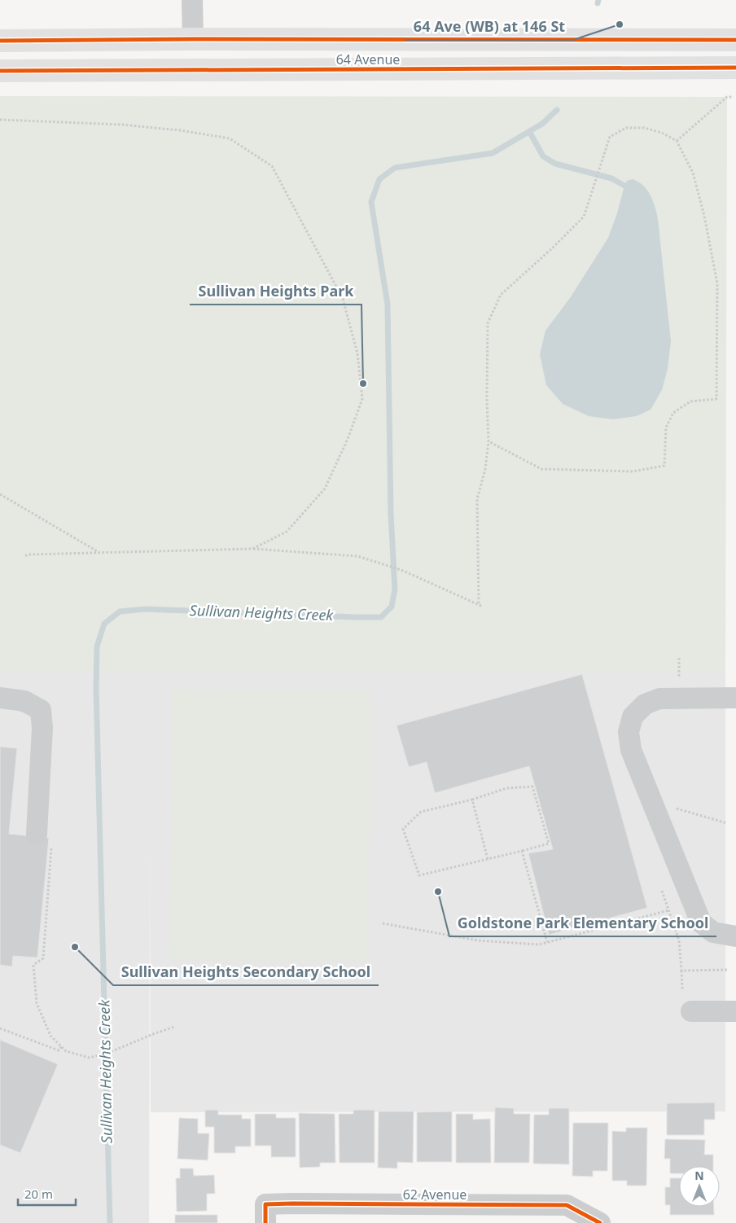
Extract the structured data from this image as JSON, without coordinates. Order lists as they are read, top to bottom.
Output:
{
  "streets": {
    "main road": ["64 Avenue"],
    "street": ["62 Avenue"]
  },
  "water": ["Sullivan Heights Creek"],
  "places": [
    "64 Ave (WB) at 146 St",
    "Sullivan Heights Park",
    "Goldstone Park Elementary School",
    "Sullivan Heights Secondary School"
  ],
  "scale_bar": "20 m",
  "north": "top"
}
